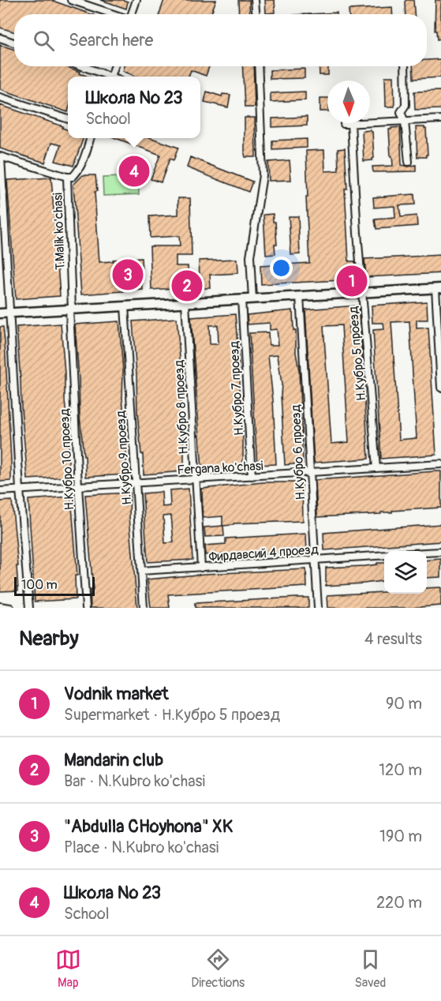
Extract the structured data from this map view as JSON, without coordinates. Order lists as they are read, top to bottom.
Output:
{
  "streets": {
    "street": [
      "T.Malik ko'chasi",
      "Н.Кубро 5 проезд",
      "Н.Кубро 7 проезд",
      "Н.Кубро 8 проезд",
      "Н.Кубро 6 проезд",
      "Н.Кубро 9 проезд",
      "Н.Кубро 10 проезд",
      "Fergana ko'chasi",
      "Фирдавсий 4 проезд"
    ]
  },
  "crossings": [
    ["T.Malik ko'chasi", "Н.Кубро 10 проезд"],
    ["Н.Кубро 5 проезд", "Fergana ko'chasi"],
    ["Н.Кубро 7 проезд", "Fergana ko'chasi"],
    ["Н.Кубро 8 проезд", "Fergana ko'chasi"],
    ["Н.Кубро 8 проезд", "Фирдавсий 4 проезд"],
    ["Н.Кубро 6 проезд", "Fergana ko'chasi"],
    ["Н.Кубро 6 проезд", "Фирдавсий 4 проезд"],
    ["Н.Кубро 9 проезд", "Fergana ko'chasi"],
    ["Н.Кубро 9 проезд", "Фирдавсий 4 проезд"],
    ["Н.Кубро 10 проезд", "Fergana ko'chasi"]
  ],
  "scale_bar": "100 m",
  "north": "bottom",
  "page": {
    "search": "Search here",
    "popup": ["Школа № 23", "School"],
    "pins": [
      "4",
      "3",
      "1",
      "2"
    ],
    "scale": "100 m",
    "heading": ["Nearby", "4 results"],
    "list": [
      {
        "mark": "1",
        "name": "Vodnik market",
        "note": "Supermarket · Н.Кубро 5 проезд",
        "value": "90 m"
      },
      {
        "mark": "2",
        "name": "Mandarin club",
        "note": "Bar · N.Kubro ko'chasi",
        "value": "120 m"
      },
      {
        "mark": "3",
        "name": "\"Abdulla CHoyhona\" XK",
        "note": "Place · N.Kubro ko'chasi",
        "value": "190 m"
      },
      {
        "mark": "4",
        "name": "Школа № 23",
        "note": "School",
        "value": "220 m"
      }
    ],
    "nav": ["Map", "Directions", "Saved"]
  }
}
